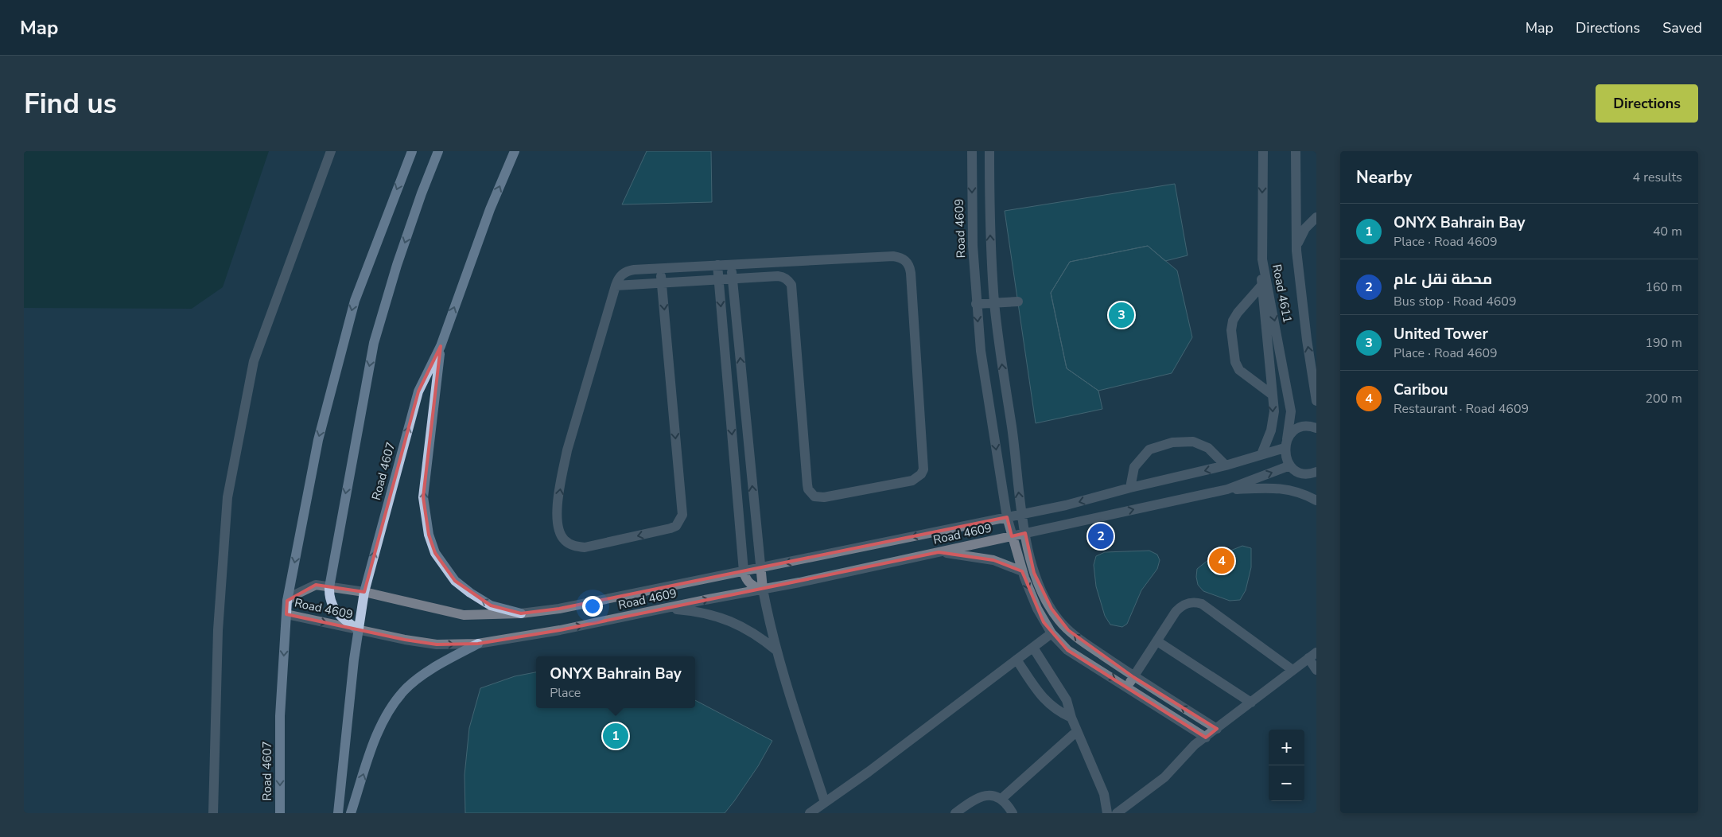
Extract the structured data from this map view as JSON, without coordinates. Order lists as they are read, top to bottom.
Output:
{
  "streets": {
    "main road": ["Road 4607"],
    "street": ["Road 4609", "Road 4611"]
  },
  "crossings": [
    ["Road 4609", "Road 4611"],
    ["Road 4609", "Road 4607"]
  ],
  "page": {
    "header": "Map",
    "nav": ["Map", "Directions", "Saved"],
    "buttons": "Directions",
    "title": "Find us",
    "heading": ["Nearby", "4 results"],
    "list": [
      {
        "mark": "1",
        "name": "ONYX Bahrain Bay",
        "note": "Place · Road 4609",
        "value": "40 m"
      },
      {
        "mark": "2",
        "name": "محطة نقل عام",
        "note": "Bus stop · Road 4609",
        "value": "160 m"
      },
      {
        "mark": "3",
        "name": "United Tower",
        "note": "Place · Road 4609",
        "value": "190 m"
      },
      {
        "mark": "4",
        "name": "Caribou",
        "note": "Restaurant · Road 4609",
        "value": "200 m"
      }
    ],
    "pins": [
      "3",
      "2",
      "4",
      "1"
    ],
    "popup": ["ONYX Bahrain Bay", "Place"],
    "map_buttons": ["+", "−"]
  }
}
